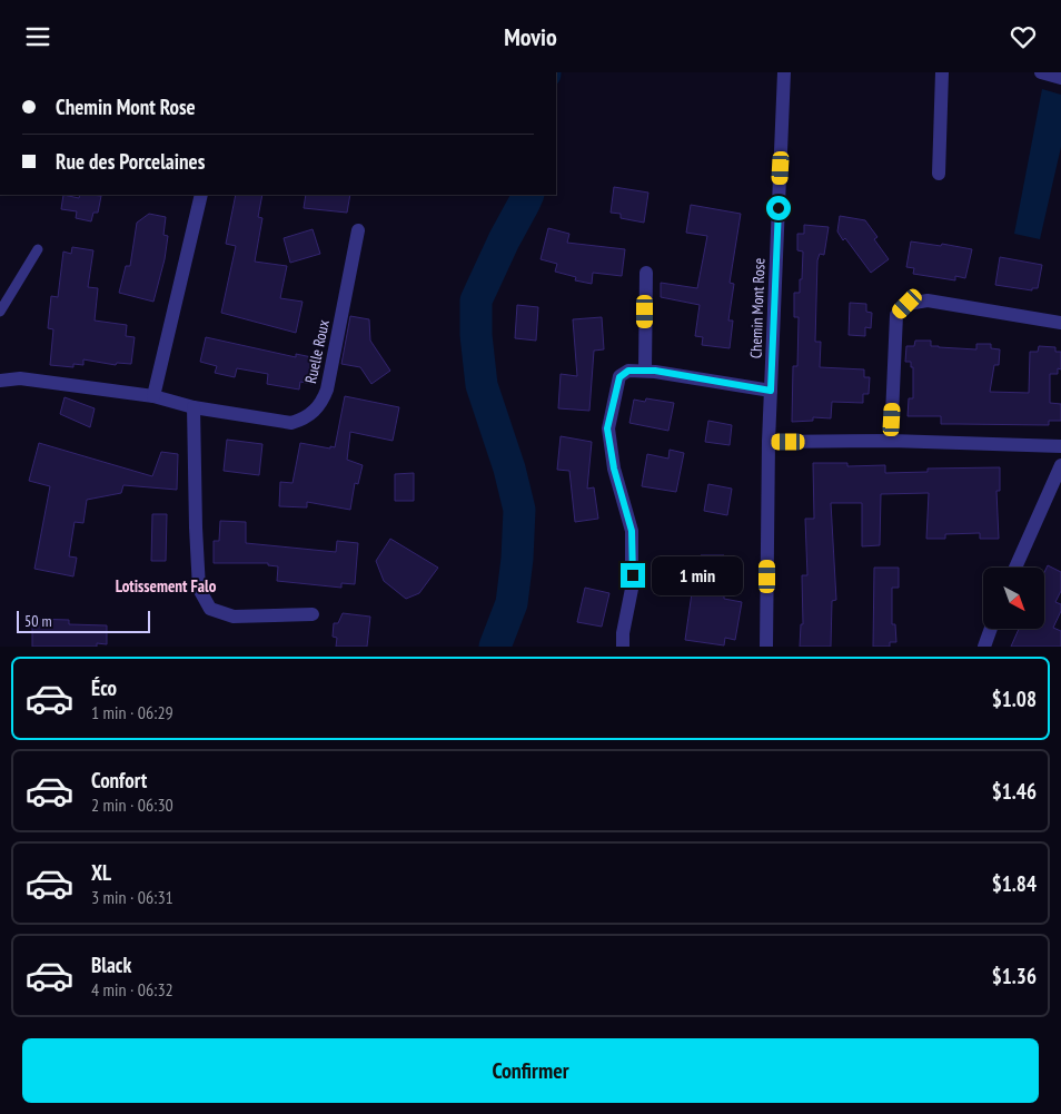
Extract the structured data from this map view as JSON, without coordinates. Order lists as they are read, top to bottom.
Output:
{
  "streets": {
    "street": ["Chemin Mont Rose", "Ruelle Roux"]
  },
  "districts": ["Lotissement Falo"],
  "scale_bar": "50 m",
  "north": "bottom right",
  "page": {
    "header": "Movio",
    "banner": ["Chemin Mont Rose", "Rue des Porcelaines"],
    "bubble": "1 min",
    "scale": "50 m",
    "list": [
      {
        "name": "Éco",
        "note": "1 min · 06:29",
        "value": "$1.08"
      },
      {
        "name": "Confort",
        "note": "2 min · 06:30",
        "value": "$1.46"
      },
      {
        "name": "XL",
        "note": "3 min · 06:31",
        "value": "$1.84"
      },
      {
        "name": "Black",
        "note": "4 min · 06:32",
        "value": "$1.36"
      }
    ],
    "buttons": "Confirmer"
  }
}
